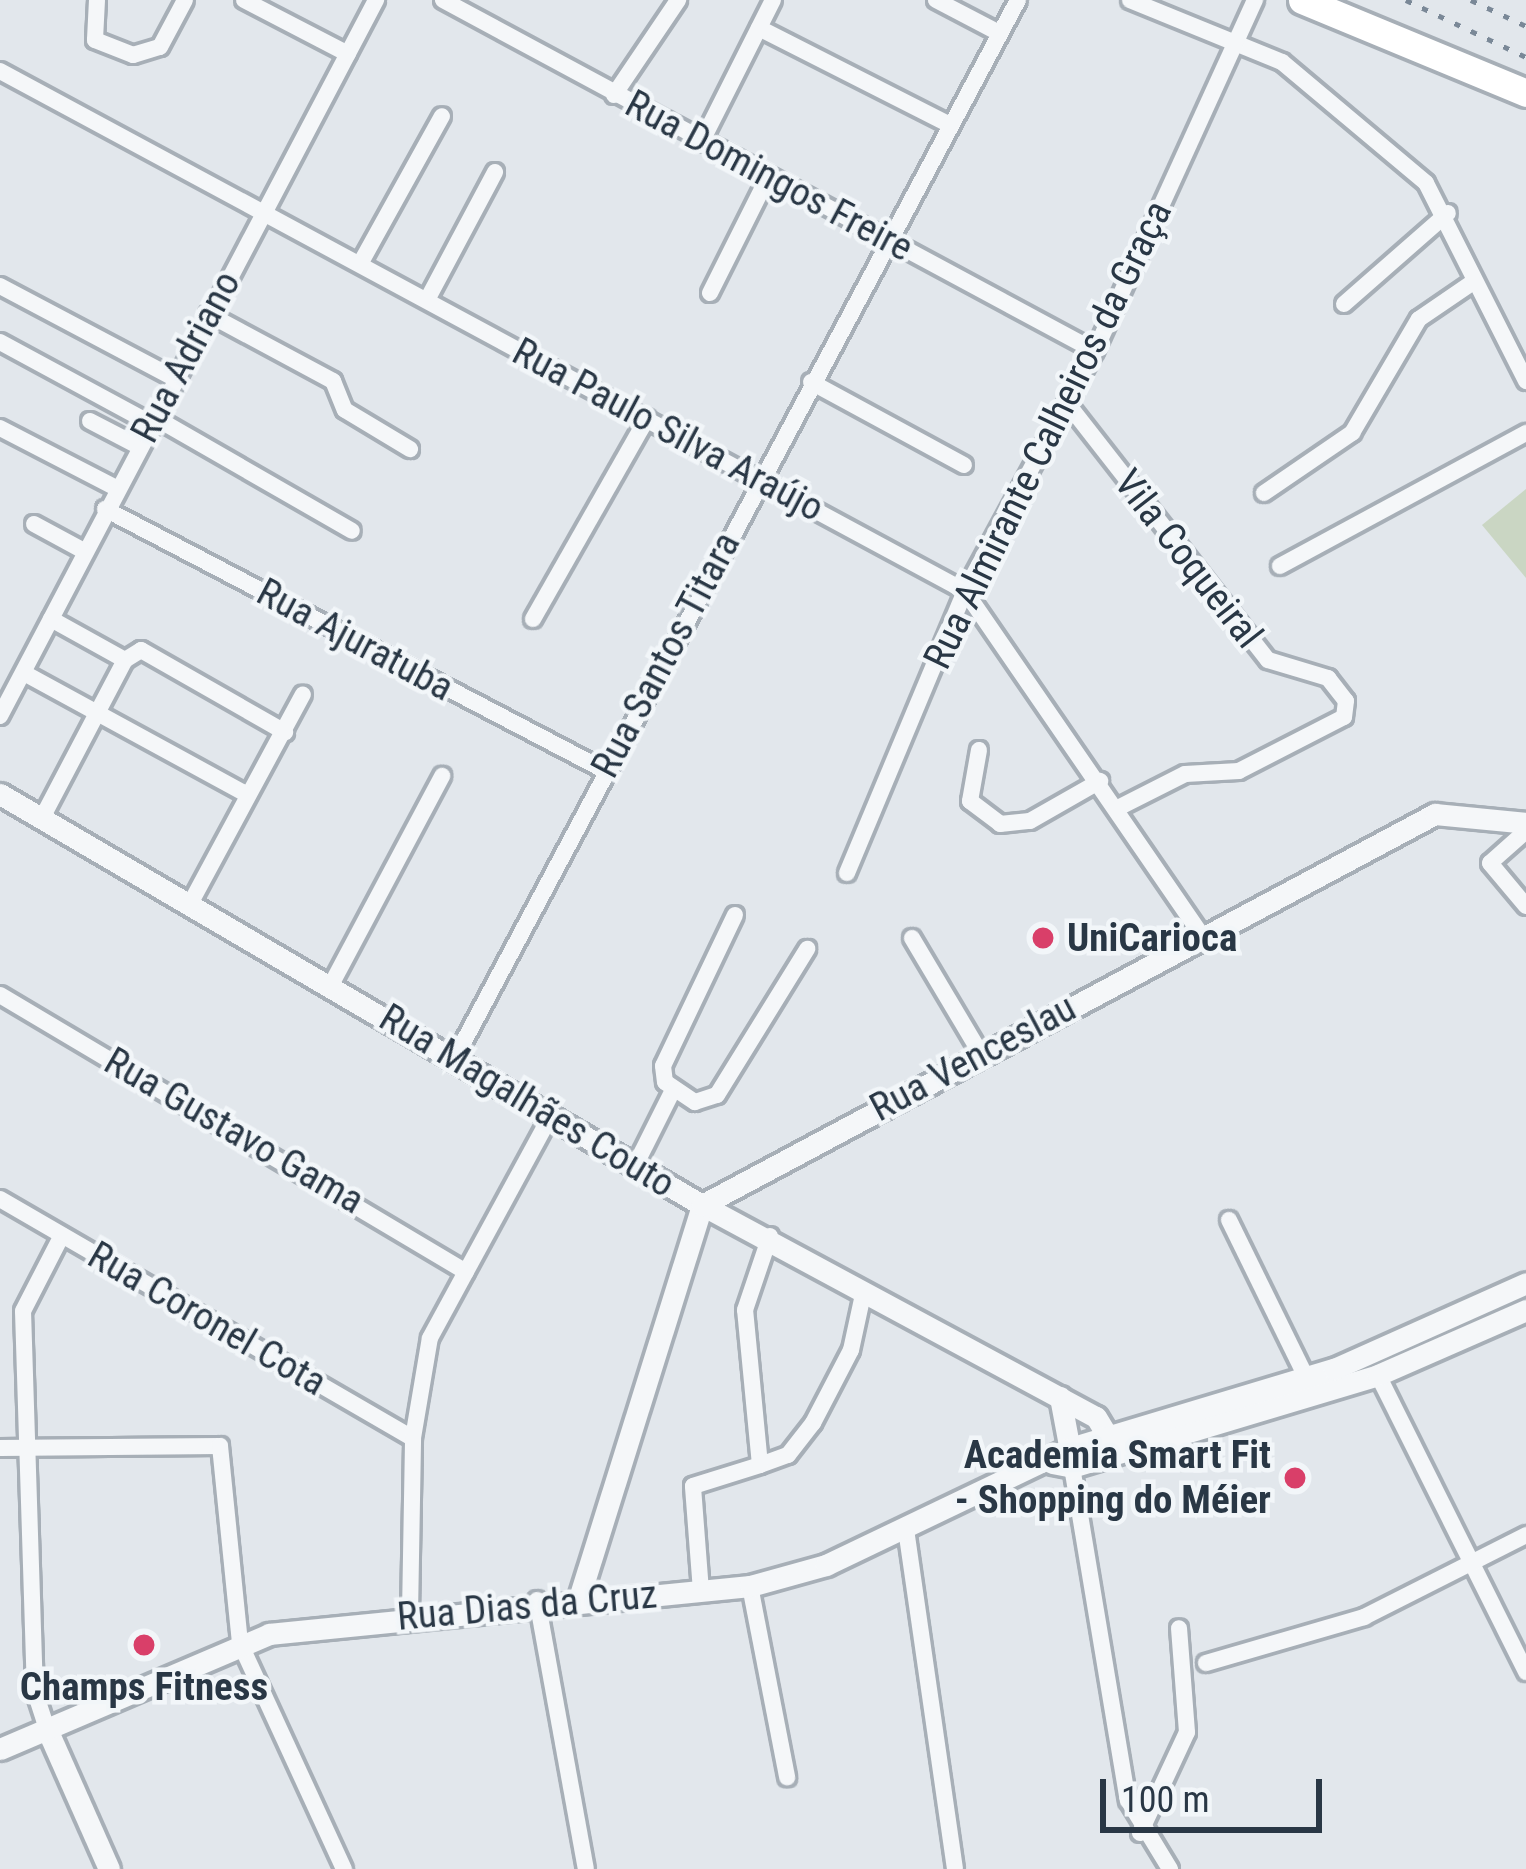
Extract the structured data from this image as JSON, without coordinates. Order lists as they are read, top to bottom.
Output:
{
  "streets": {
    "street": [
      "Rua Domingos Freire",
      "Rua Adriano",
      "Rua Paulo Silva Araújo",
      "Rua Almirante Calheiros da Graça",
      "Vila Coqueiral",
      "Rua Ajuratuba",
      "Rua Santos Titara",
      "Rua Venceslau",
      "Rua Magalhães Couto",
      "Rua Gustavo Gama",
      "Rua Coronel Cota",
      "Rua Dias da Cruz"
    ]
  },
  "crossings": [
    ["Rua Domingos Freire", "Rua Almirante Calheiros da Graça"],
    ["Rua Domingos Freire", "Rua Santos Titara"],
    ["Rua Adriano", "Rua Paulo Silva Araújo"],
    ["Rua Adriano", "Rua Ajuratuba"],
    ["Rua Paulo Silva Araújo", "Rua Almirante Calheiros da Graça"],
    ["Rua Paulo Silva Araújo", "Vila Coqueiral"],
    ["Rua Paulo Silva Araújo", "Rua Santos Titara"],
    ["Rua Paulo Silva Araújo", "Rua Venceslau"],
    ["Rua Almirante Calheiros da Graça", "Vila Coqueiral"],
    ["Rua Ajuratuba", "Rua Santos Titara"],
    ["Rua Santos Titara", "Rua Magalhães Couto"],
    ["Rua Venceslau", "Rua Magalhães Couto"],
    ["Rua Magalhães Couto", "Rua Dias da Cruz"]
  ],
  "places": ["UniCarioca", "Academia Smart Fit - Shopping do Méier", "Champs Fitness"],
  "scale_bar": "100 m"
}
